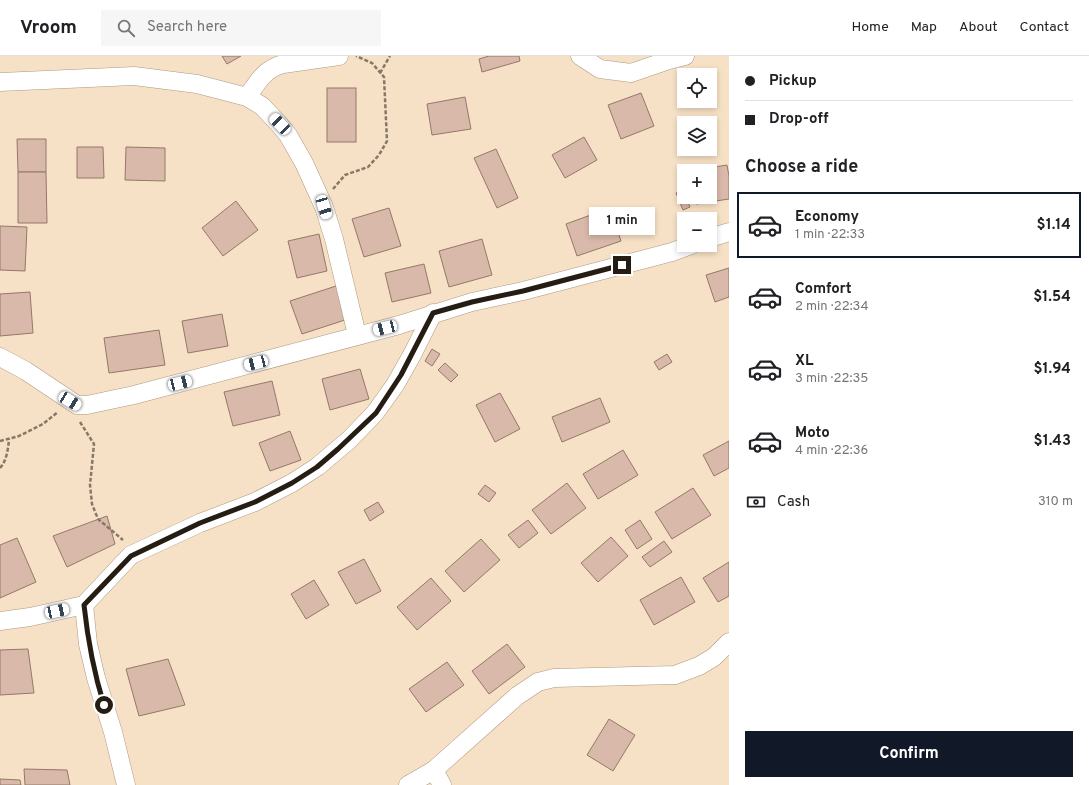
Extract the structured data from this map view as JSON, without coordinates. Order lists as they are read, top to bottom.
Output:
{
  "page": {
    "header": "Vroom",
    "search": "Search here",
    "nav": [
      "Home",
      "Map",
      "About",
      "Contact"
    ],
    "banner": ["Pickup", "Drop-off"],
    "map_buttons": ["+", "−"],
    "heading": "Choose a ride",
    "list": [
      {
        "name": "Economy",
        "note": "1 min · 22:33",
        "value": "$1.14"
      },
      {
        "name": "Comfort",
        "note": "2 min · 22:34",
        "value": "$1.54"
      },
      {
        "name": "XL",
        "note": "3 min · 22:35",
        "value": "$1.94"
      },
      {
        "name": "Moto",
        "note": "4 min · 22:36",
        "value": "$1.43"
      }
    ],
    "bubble": "1 min",
    "pay": ["Cash", "310 m"],
    "buttons": "Confirm"
  }
}
